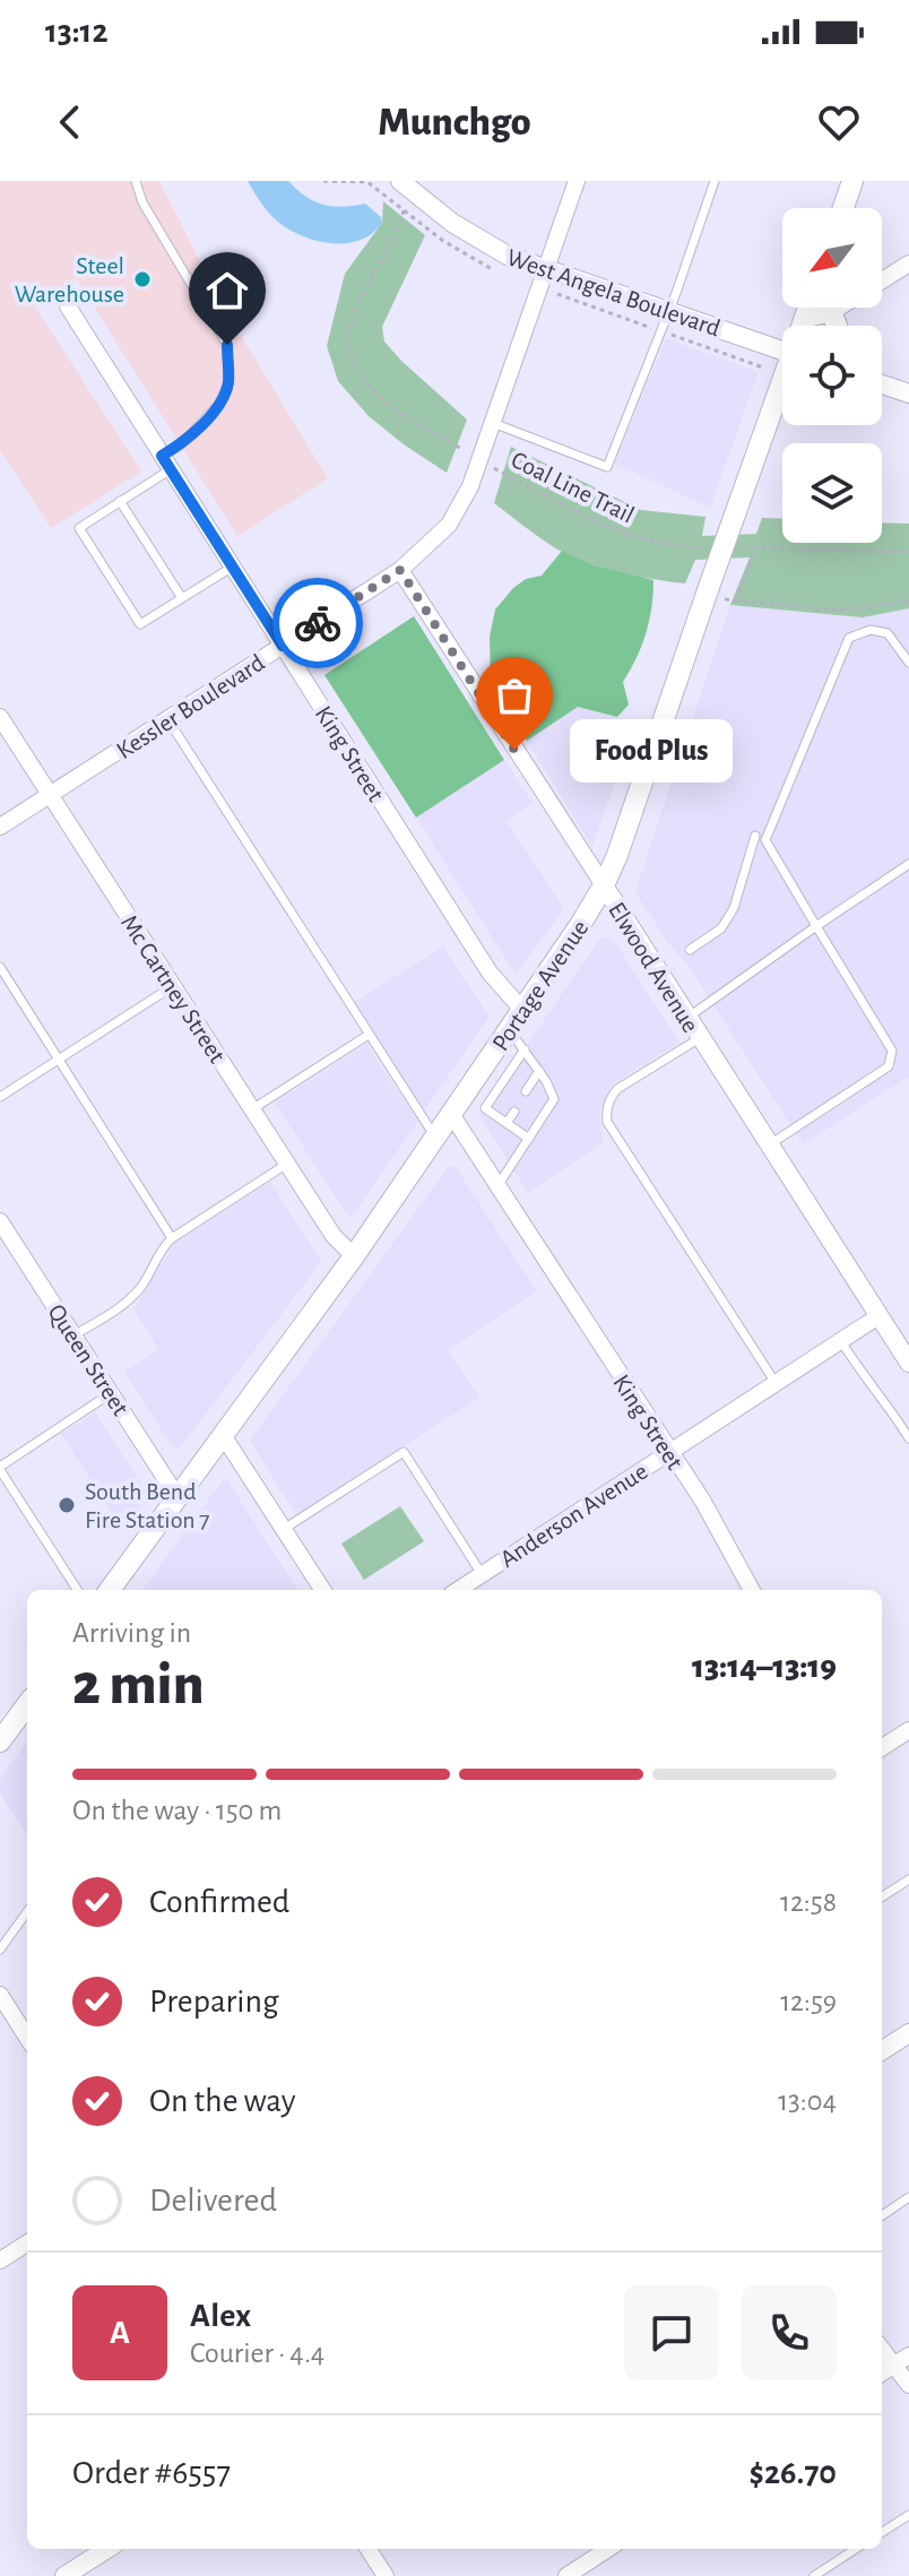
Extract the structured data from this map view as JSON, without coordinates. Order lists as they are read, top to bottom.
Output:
{
  "streets": {
    "main road": ["Portage Avenue"],
    "street": [
      "West Angela Boulevard",
      "Kessler Boulevard",
      "King Street",
      "Elwood Avenue",
      "Mc Cartney Street",
      "Queen Street",
      "Anderson Avenue"
    ],
    "path": ["Coal Line Trail"]
  },
  "crossings": [
    ["West Angela Boulevard", "Kessler Boulevard"],
    ["Coal Line Trail", "Kessler Boulevard"],
    ["Kessler Boulevard", "King Street"],
    ["Kessler Boulevard", "Elwood Avenue"],
    ["Kessler Boulevard", "Mc Cartney Street"],
    ["King Street", "Portage Avenue"],
    ["King Street", "Anderson Avenue"],
    ["Elwood Avenue", "Portage Avenue"],
    ["Elwood Avenue", "Anderson Avenue"],
    ["Portage Avenue", "Mc Cartney Street"],
    ["Portage Avenue", "Queen Street"]
  ],
  "places": ["Steel Warehouse", "Food Plus", "South Bend Fire Station 7"],
  "north": "bottom left",
  "page": {
    "status": "13:12",
    "header": "Munchgo",
    "bubble": "Food Plus",
    "heading": ["2 min", "Arriving in", "13:14–13:19"],
    "panel": [
      "Alex",
      "Courier · 4.4",
      "Order #6557",
      "$26.70"
    ],
    "bar": "On the way · 150 m",
    "list": [
      ["Confirmed", "12:58"],
      ["Preparing", "12:59"],
      ["On the way", "13:04"],
      "Delivered"
    ],
    "round": "A"
  }
}
